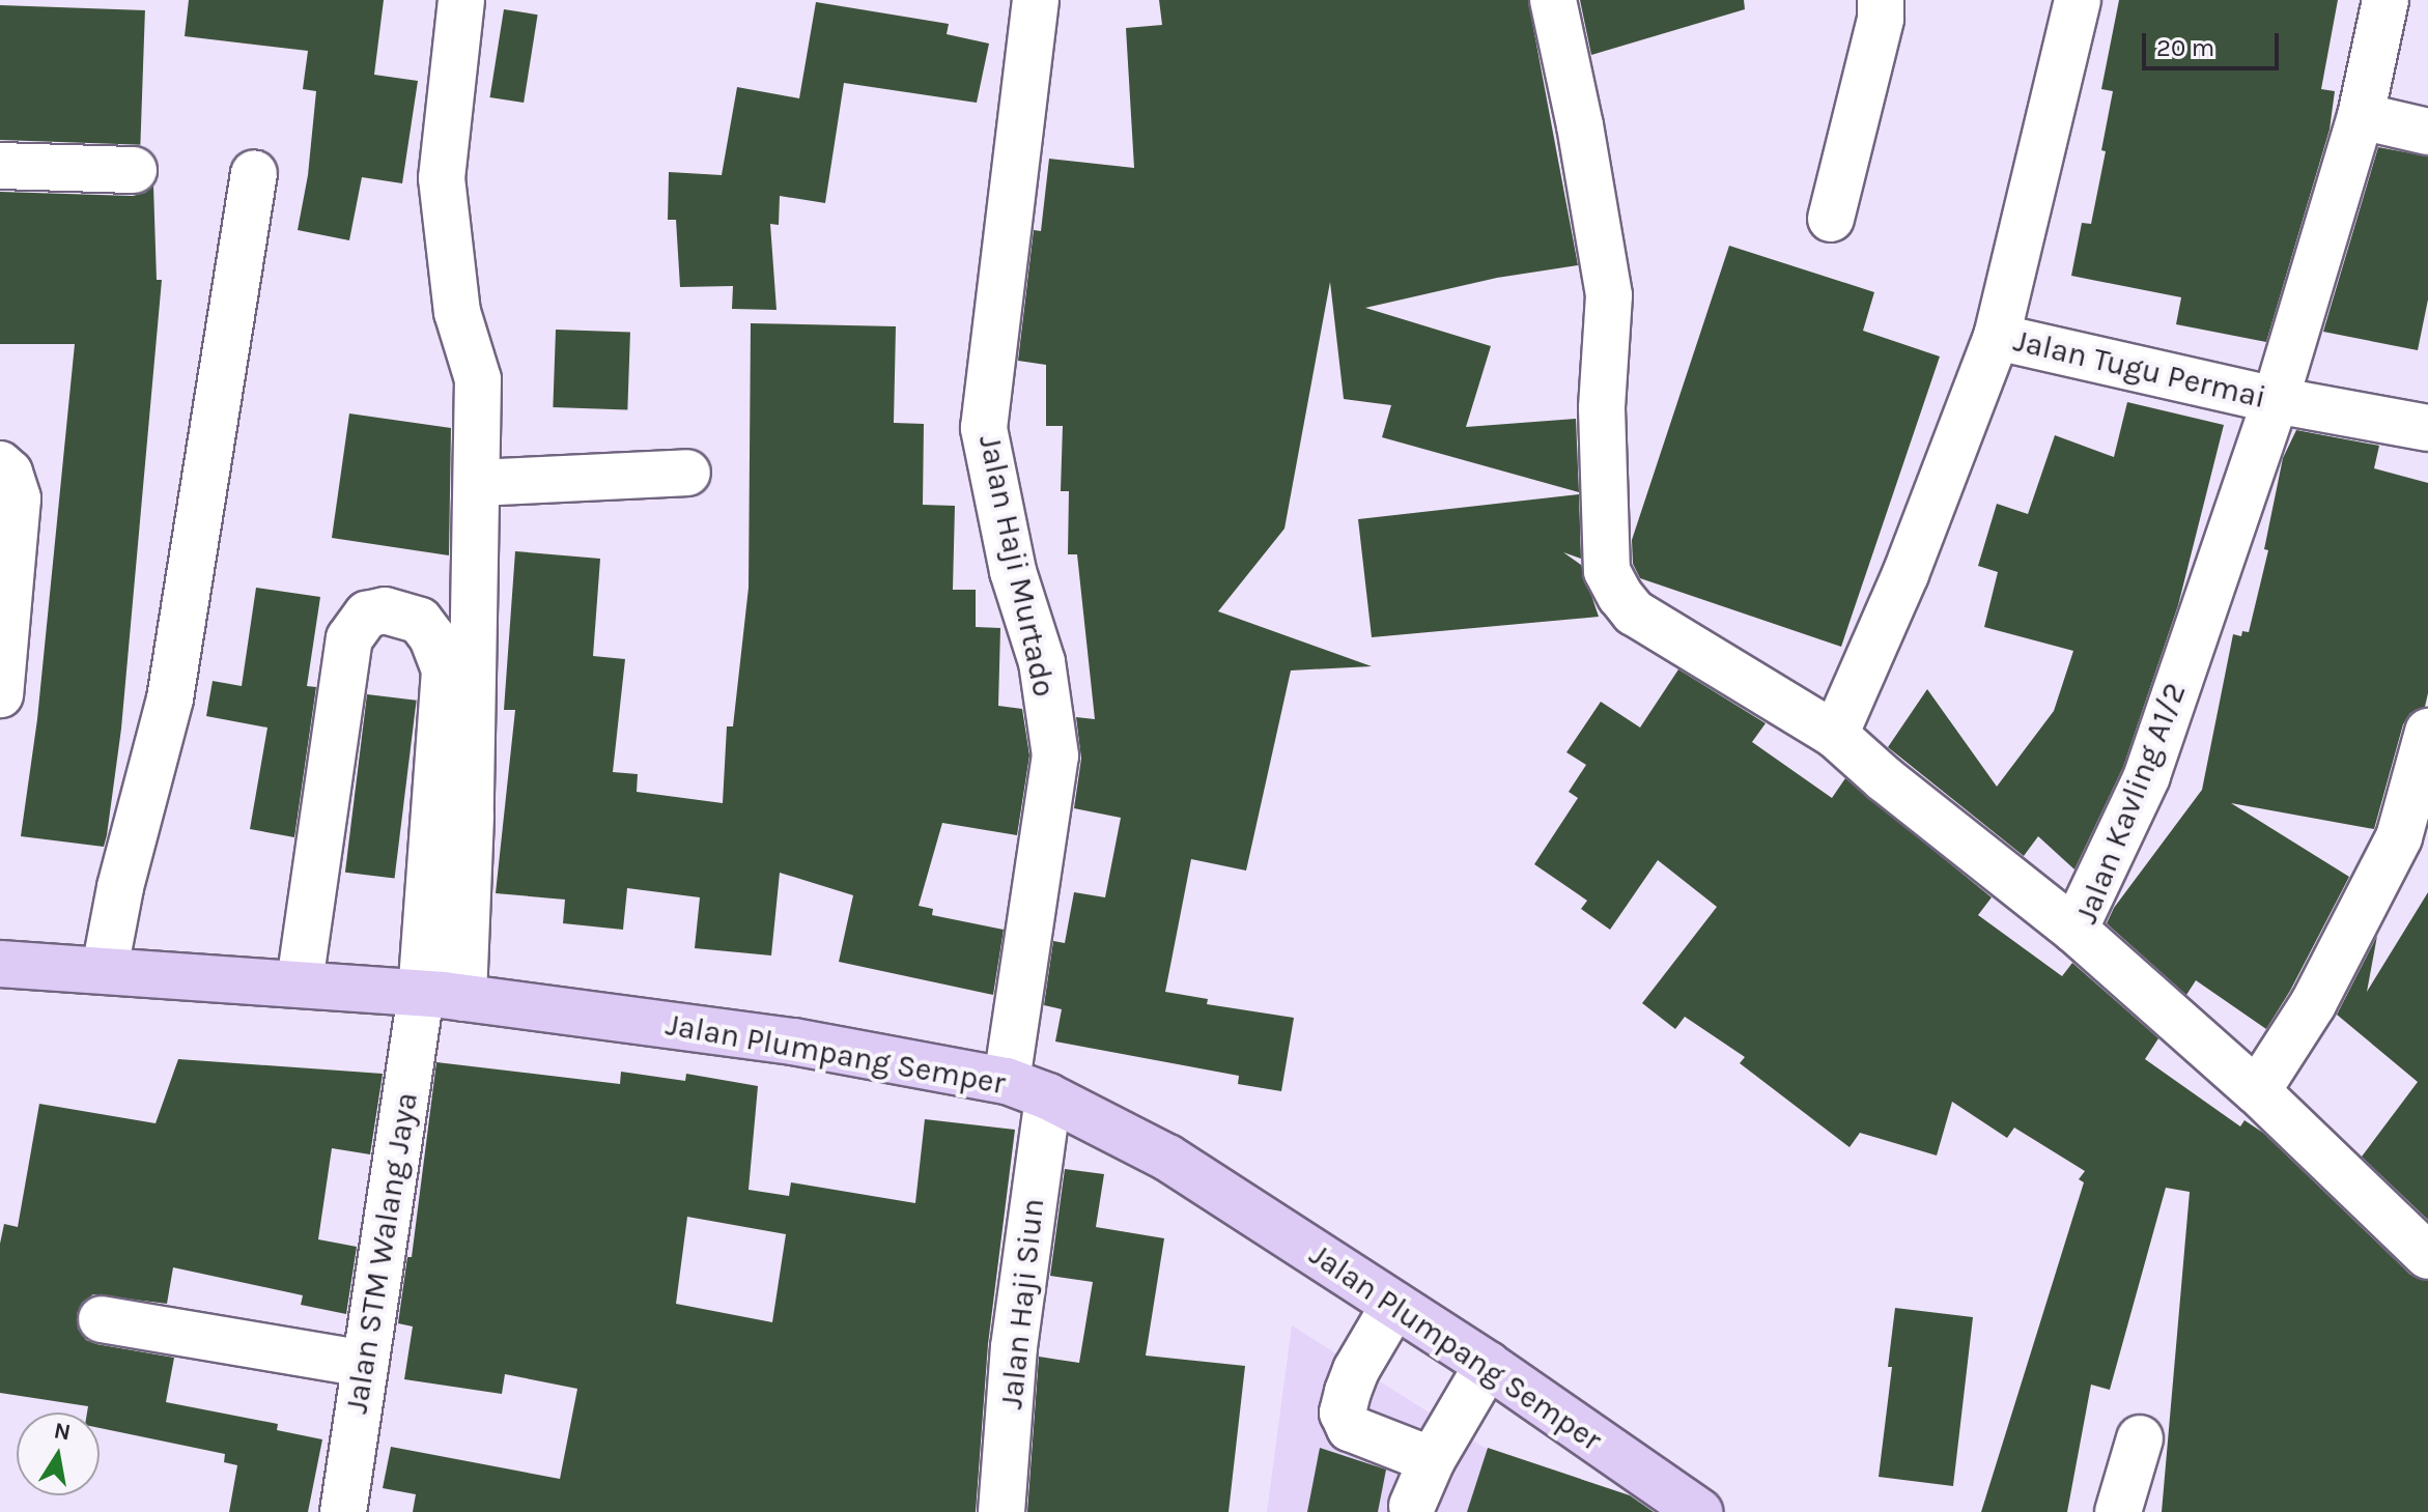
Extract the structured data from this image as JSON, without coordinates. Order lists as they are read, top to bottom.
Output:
{
  "streets": {
    "main road": ["Jalan Plumpang Semper"],
    "street": [
      "Jalan Tugu Permai",
      "Jalan Haji Murtado",
      "Jalan Kavling A1/2",
      "Jalan STM Walang Jaya",
      "Jalan Haji Siun"
    ]
  },
  "crossings": [
    ["Jalan Tugu Permai", "Jalan Kavling A1/2"],
    ["Jalan Haji Murtado", "Jalan Plumpang Semper"],
    ["Jalan Haji Murtado", "Jalan Haji Siun"],
    ["Jalan Plumpang Semper", "Jalan STM Walang Jaya"],
    ["Jalan Plumpang Semper", "Jalan Haji Siun"]
  ],
  "scale_bar": "20 m",
  "north": "top"
}
